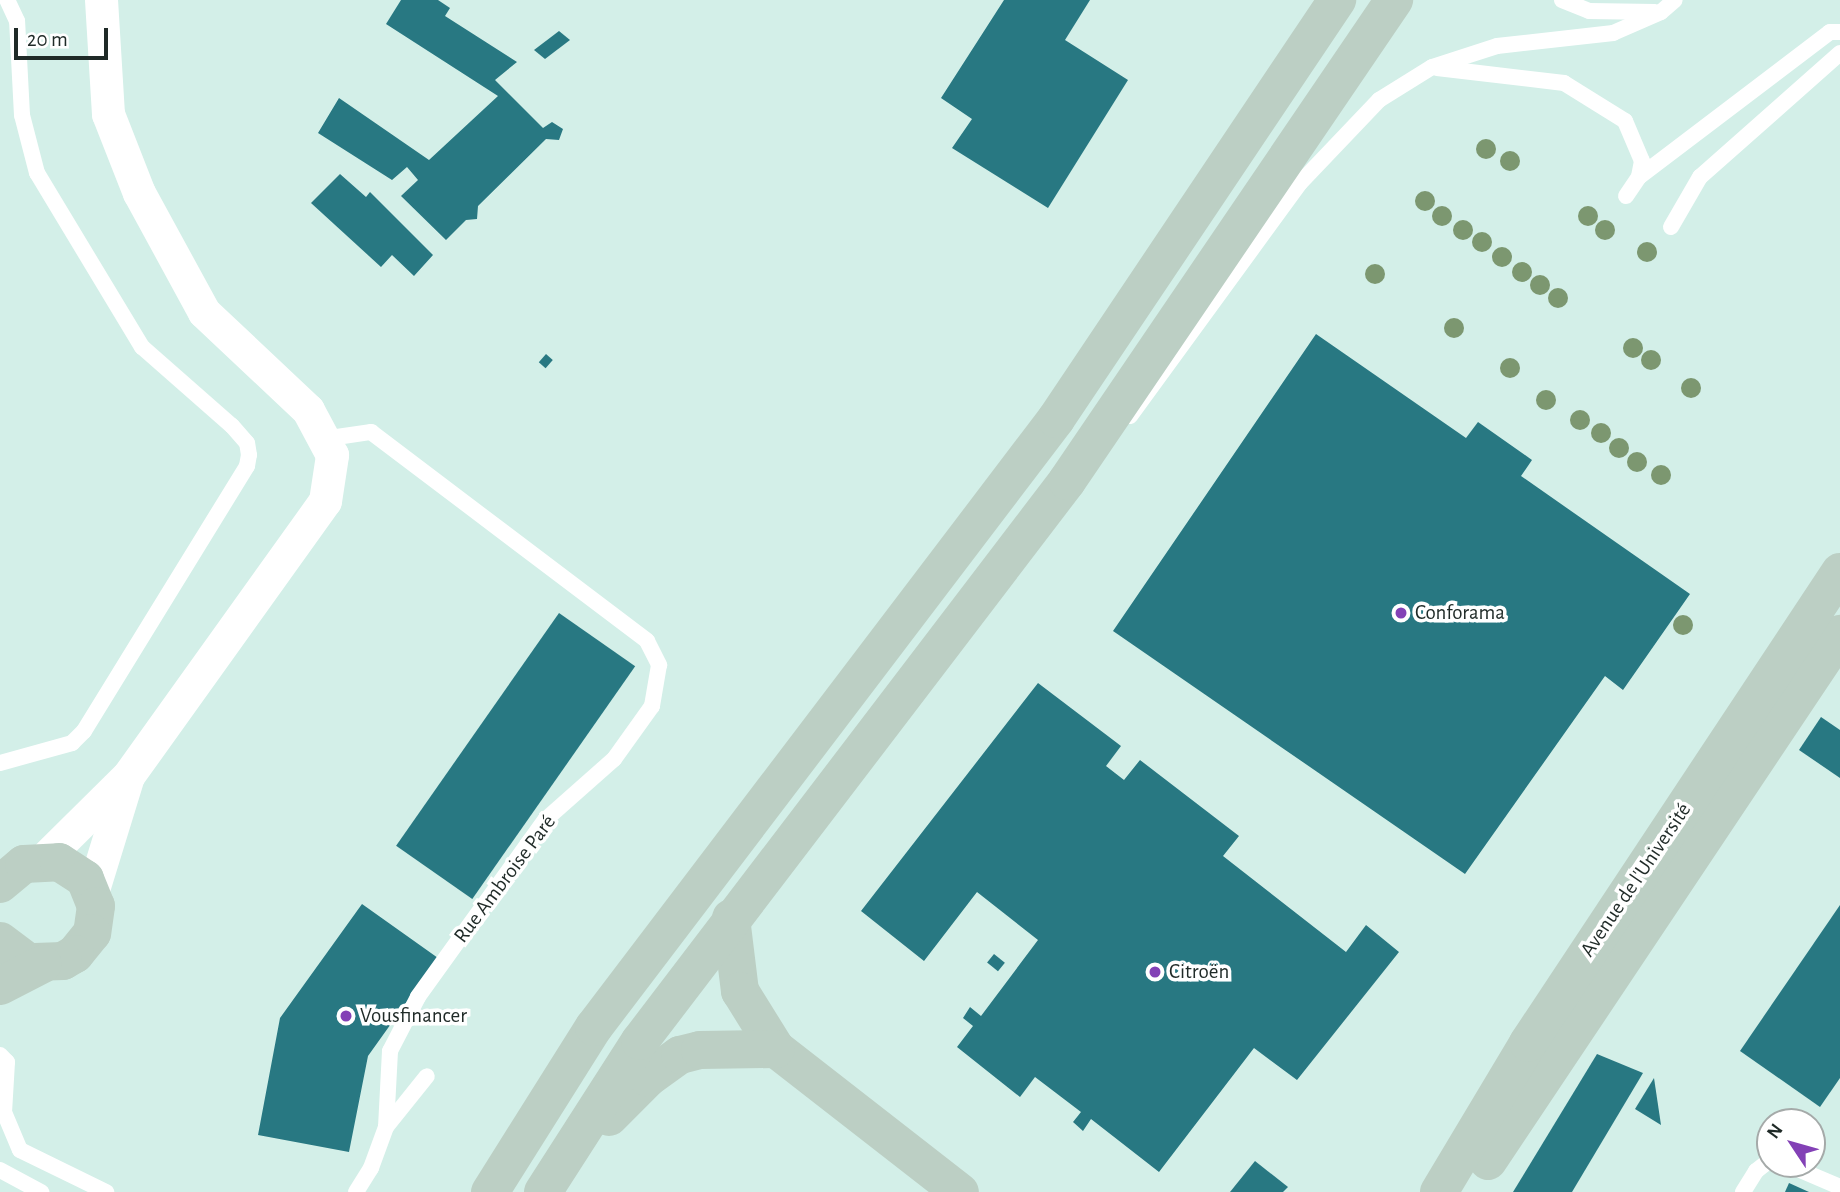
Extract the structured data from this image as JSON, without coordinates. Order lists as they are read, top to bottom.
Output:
{
  "streets": {
    "main road": ["Avenue de l'Université"],
    "lane": ["Rue Ambroise Paré"]
  },
  "places": ["Conforama", "Citroën", "Vousfinancer"],
  "scale_bar": "20 m",
  "north": "top left"
}
